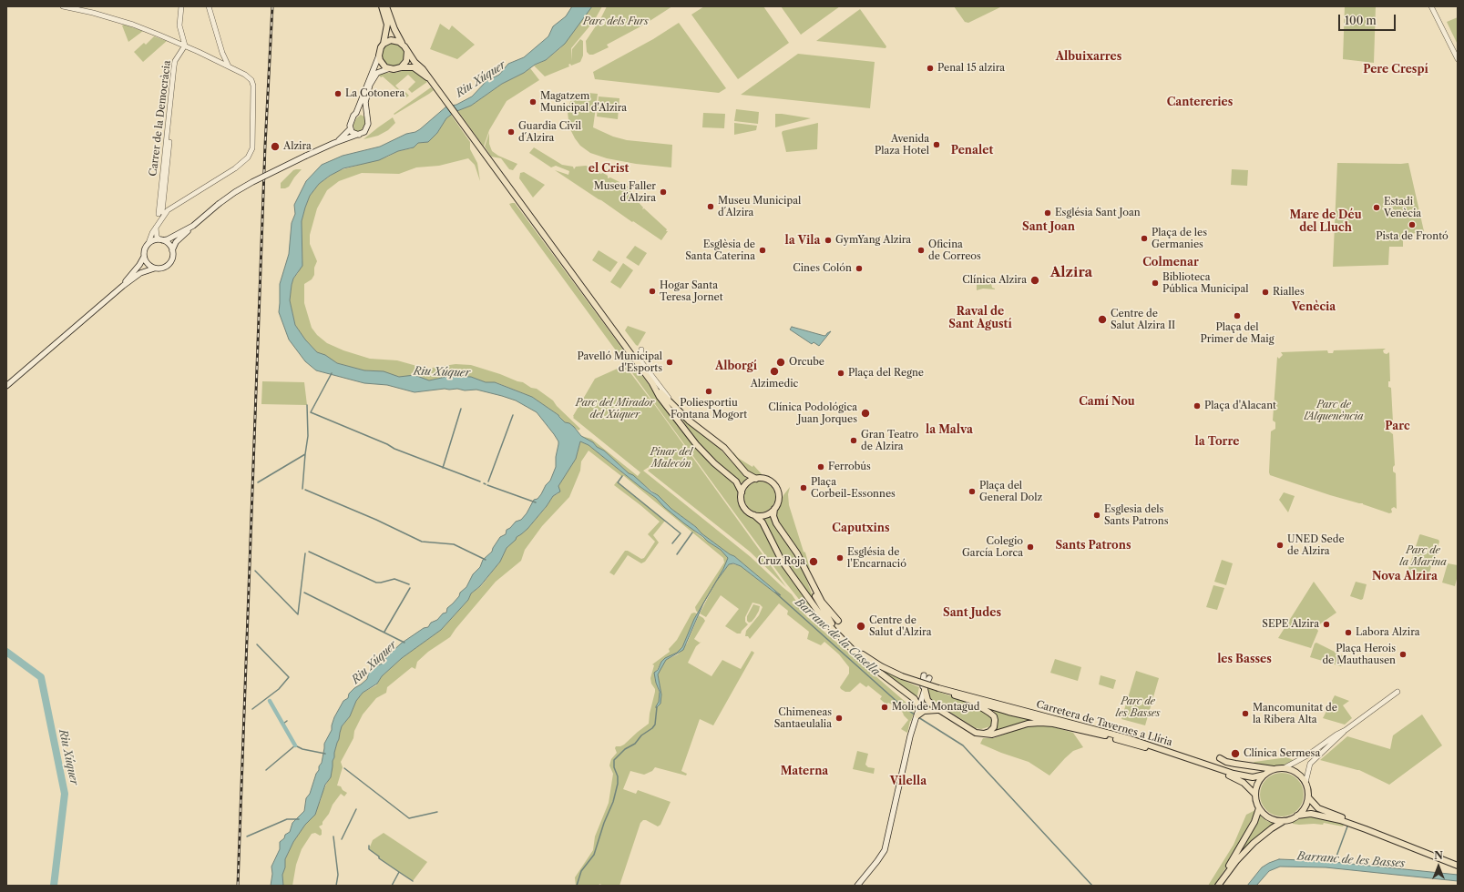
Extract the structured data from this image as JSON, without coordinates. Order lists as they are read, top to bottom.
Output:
{
  "streets": {
    "main road": ["Carretera de Tavernes a Llíria"],
    "street": ["Carrer de la Democràcia"]
  },
  "districts": [
    "Albuixarres",
    "Pere Crespí",
    "Cantereries",
    "Penalet",
    "el Crist",
    "Mare de Déu del Lluch",
    "Sant Joan",
    "la Vila",
    "Colmenar",
    "Alzira",
    "Venècia",
    "Raval de Sant Agustí",
    "Alborgí",
    "Camí Nou",
    "Parc",
    "la Malva",
    "la Torre",
    "Caputxins",
    "Sants Patrons",
    "Nova Alzira",
    "Sant Judes",
    "les Basses",
    "Materna",
    "Vilella"
  ],
  "water": ["Riu Xúquer", "Barranc de la Casella", "Barranc de les Basses"],
  "parks": [
    "Parc dels Furs",
    "Parc del Mirador del Xúquer",
    "Parc de l'Alquenència",
    "Pinar del Malecón",
    "Parc de la Marina",
    "Parc de les Basses"
  ],
  "places": [
    "Penal 15 alzira",
    "La Cotonera",
    "Magatzem Municipal d'Alzira",
    "Guardia Civil d´Alzira",
    "Avenida Plaza Hotel",
    "Alzira",
    "Museu Faller d´Alzira",
    "Museu Municipal d´Alzira",
    "Estadi Venècia",
    "Església Sant Joan",
    "Pista de Frontó",
    "Plaça de les Germanies",
    "GymYang Alzira",
    "Esglèsia de Santa Caterina",
    "Oficina de Correos",
    "Cines Colón",
    "Clínica Alzira",
    "Biblioteca Pública Municipal",
    "Hogar Santa Teresa Jornet",
    "Rialles",
    "Plaça del Primer de Maig",
    "Centre de Salut Alzira II",
    "Pavelló Municipal d'Esports",
    "Orcube",
    "Alzimedic",
    "Plaça del Regne",
    "Poliesportiu Fontana Mogort",
    "Plaça d'Alacant",
    "Clínica Podológica Juan Jorques",
    "Gran Teatro de Alzira",
    "Ferrobús",
    "Plaça Corbeil-Essonnes",
    "Plaça del General Dolz",
    "Esglesia dels Sants Patrons",
    "UNED Sede de Alzira",
    "Colegio García Lorca",
    "Església de l'Encarnació",
    "Cruz Roja",
    "SEPE Alzira",
    "Centre de Salut d'Alzira",
    "Labora Alzira",
    "Plaça Herois de Mauthausen",
    "Molí de Montagud",
    "Mancomunitat de la Ribera Alta",
    "Chimeneas Santaeulalia",
    "Clínica Sermesa"
  ],
  "scale_bar": "100 m",
  "north": "top"
}
